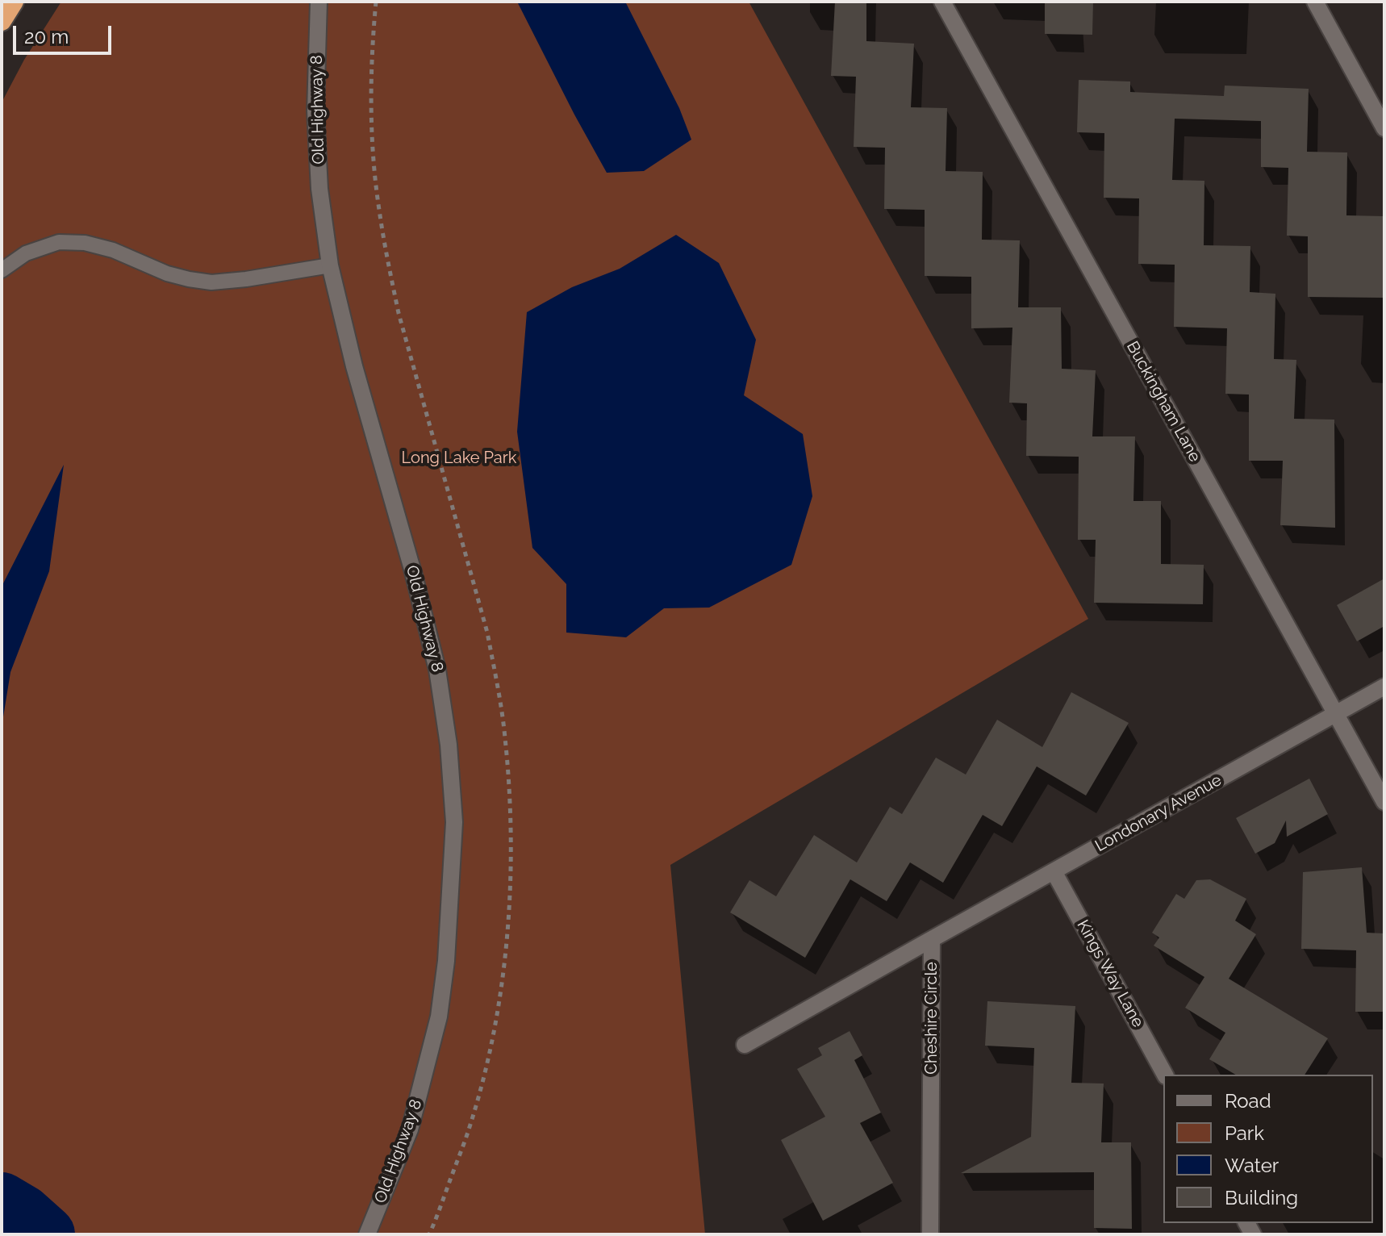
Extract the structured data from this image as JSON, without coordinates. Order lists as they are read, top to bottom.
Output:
{
  "streets": {
    "street": [
      "Old Highway 8",
      "Buckingham Lane",
      "Londonary Avenue",
      "Kings Way Lane",
      "Cheshire Circle"
    ]
  },
  "crossings": [
    ["Buckingham Lane", "Londonary Avenue"],
    ["Londonary Avenue", "Kings Way Lane"],
    ["Londonary Avenue", "Cheshire Circle"]
  ],
  "parks": ["Long Lake Park"],
  "legend": [
    "Road",
    "Park",
    "Water",
    "Building"
  ],
  "scale_bar": "20 m"
}
